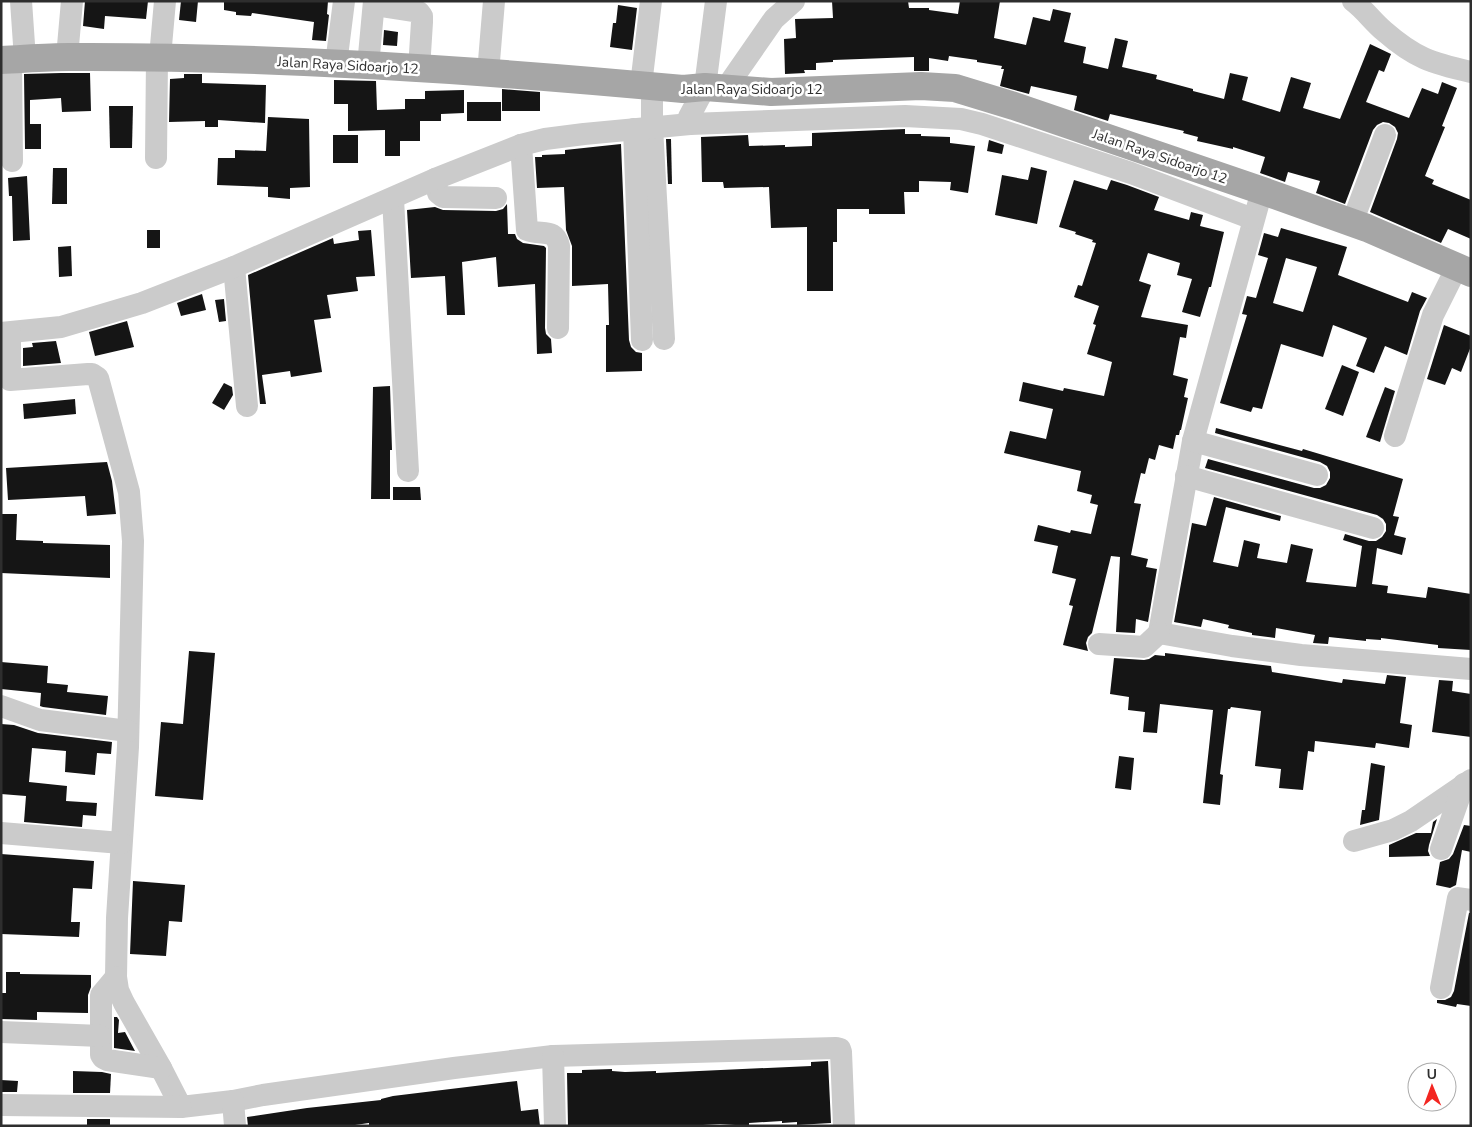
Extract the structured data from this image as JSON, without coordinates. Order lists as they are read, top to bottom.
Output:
{
  "streets": {
    "main road": ["Jalan Raya Sidoarjo 12"]
  },
  "north": "top"
}
